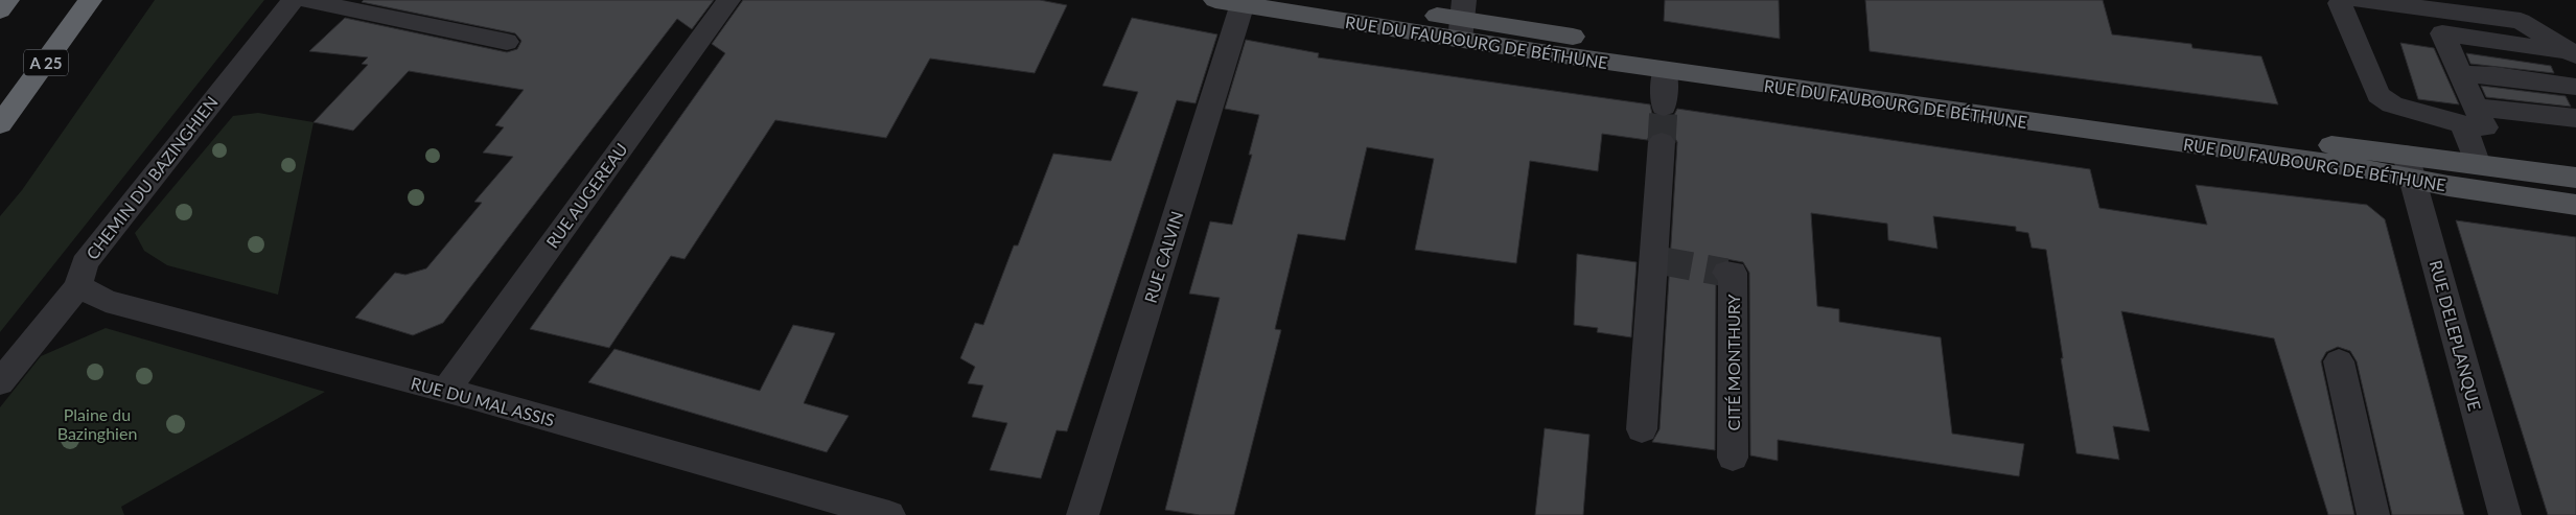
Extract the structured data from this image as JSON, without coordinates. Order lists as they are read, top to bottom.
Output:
{
  "streets": {
    "highway": ["A 25"],
    "main road": ["RUE DU FAUBOURG DE BÉTHUNE"],
    "street": [
      "CHEMIN DU BAZINGHIEN",
      "RUE AUGEREAU",
      "RUE CALVIN",
      "RUE DELEPLANQUE",
      "CITÉ MONTHURY",
      "RUE DU MAL ASSIS"
    ]
  },
  "crossings": [
    ["RUE DU FAUBOURG DE BÉTHUNE", "RUE CALVIN"],
    ["RUE DU FAUBOURG DE BÉTHUNE", "RUE DELEPLANQUE"],
    ["CHEMIN DU BAZINGHIEN", "RUE DU MAL ASSIS"],
    ["RUE AUGEREAU", "RUE DU MAL ASSIS"]
  ],
  "parks": ["Plaine du Bazinghien"]
}
